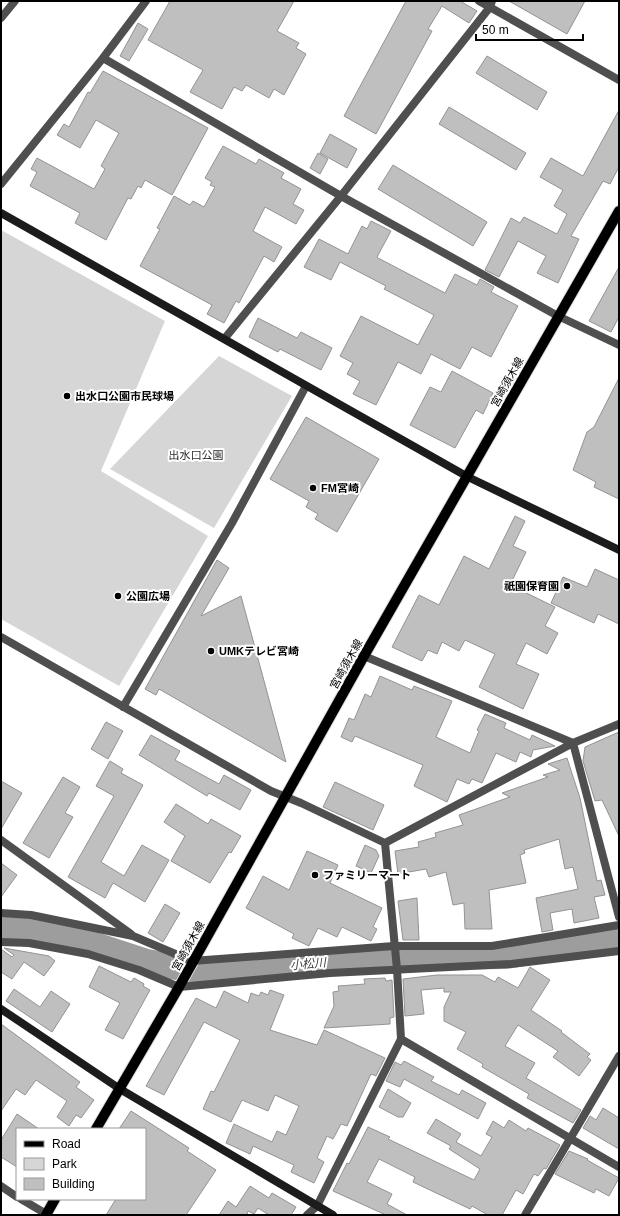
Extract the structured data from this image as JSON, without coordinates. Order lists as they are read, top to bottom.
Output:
{
  "streets": {
    "main road": ["宮崎須木線"]
  },
  "water": ["小松川"],
  "parks": ["出水口公園"],
  "places": [
    "出水口公園市民球場",
    "FM宮崎",
    "祇園保育園",
    "公園広場",
    "UMKテレビ宮崎",
    "ファミリーマート"
  ],
  "legend": ["Road", "Park", "Building"],
  "scale_bar": "50 m"
}
